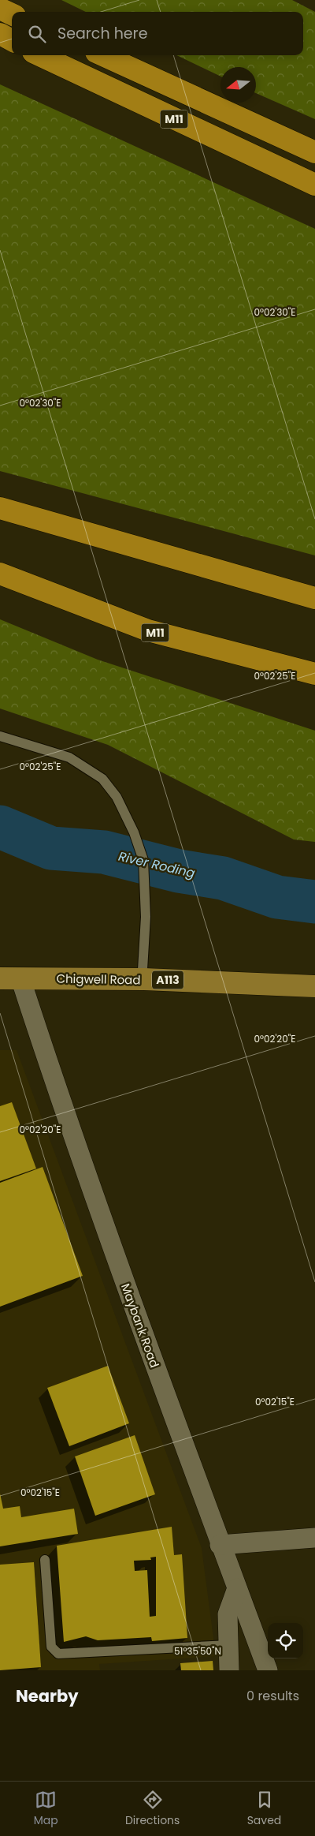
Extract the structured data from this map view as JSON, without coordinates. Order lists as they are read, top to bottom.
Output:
{
  "streets": {
    "highway": ["M11"],
    "main road": ["Chigwell Road", "A113"],
    "street": ["Maybank Road"]
  },
  "crossings": [
    ["Chigwell Road", "Maybank Road"]
  ],
  "water": ["River Roding"],
  "north": "left",
  "page": {
    "search": "Search here",
    "heading": ["Nearby", "0 results"],
    "nav": ["Map", "Directions", "Saved"]
  },
  "coordinates": [
    "0°02'30\"E",
    "0°02'25\"E",
    "0°02'20\"E",
    "0°02'15\"E",
    "51°35'50\"N"
  ]
}
